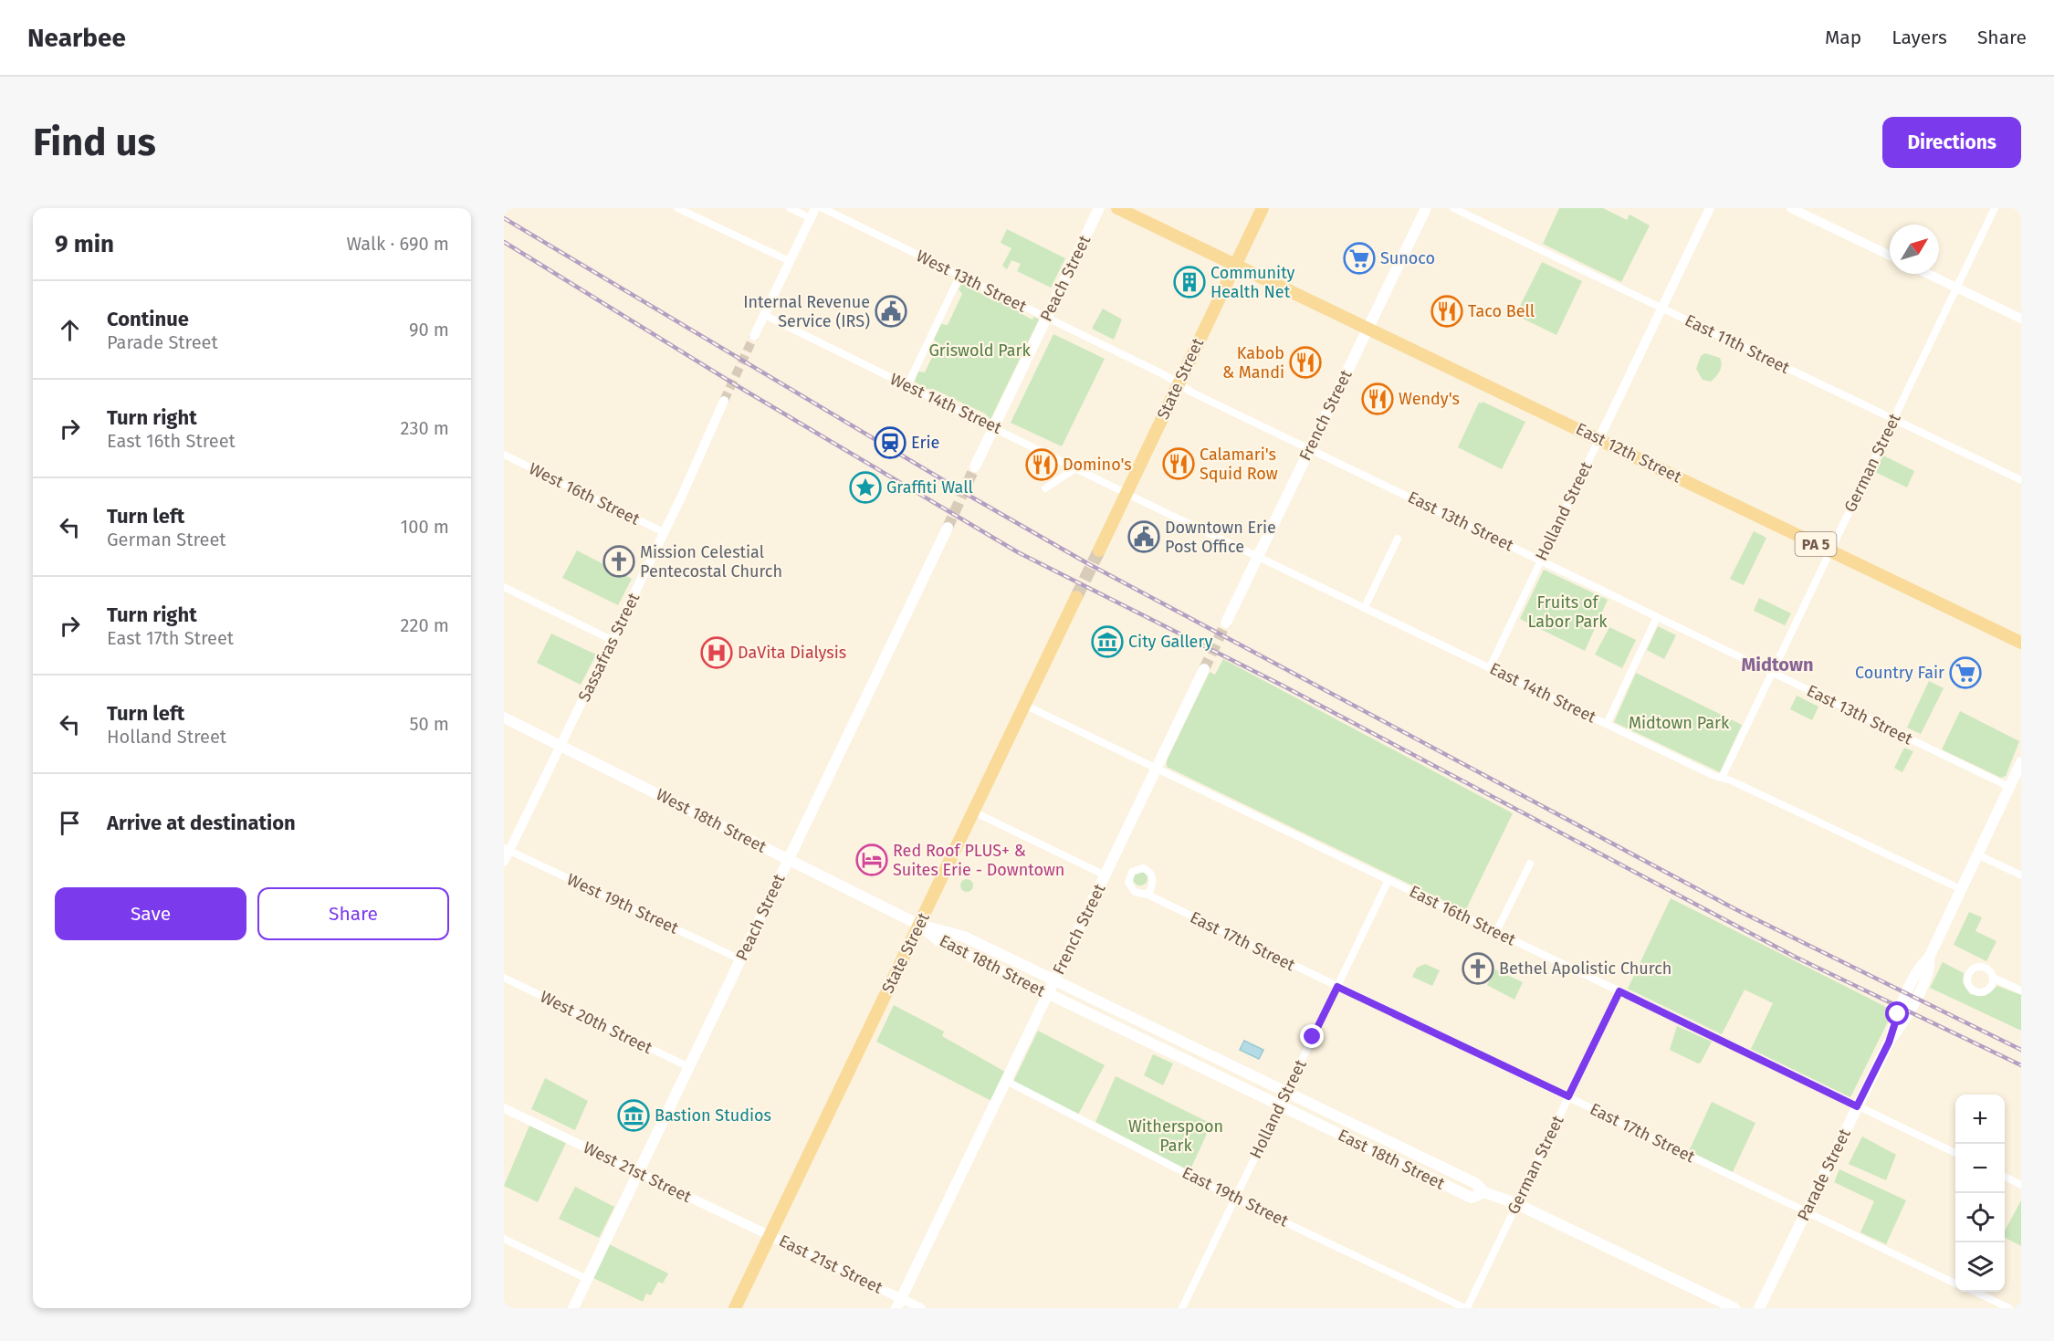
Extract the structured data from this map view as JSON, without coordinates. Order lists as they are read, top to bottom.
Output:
{
  "streets": {
    "main road": [
      "Peach Street",
      "State Street",
      "French Street",
      "East 12th Street",
      "PA 5",
      "West 18th Street",
      "East 18th Street",
      "Parade Street"
    ],
    "street": [
      "West 13th Street",
      "East 11th Street",
      "West 14th Street",
      "German Street",
      "West 16th Street",
      "Holland Street",
      "East 13th Street",
      "Sassafras Street",
      "East 14th Street",
      "West 19th Street",
      "East 16th Street",
      "East 17th Street",
      "West 20th Street",
      "West 21st Street",
      "East 19th Street",
      "East 21st Street"
    ]
  },
  "crossings": [
    ["Peach Street", "West 13th Street"],
    ["Peach Street", "West 14th Street"],
    ["Peach Street", "West 18th Street"],
    ["Peach Street", "West 19th Street"],
    ["Peach Street", "West 20th Street"],
    ["Peach Street", "West 21st Street"],
    ["West 13th Street", "State Street"],
    ["West 13th Street", "East 13th Street"],
    ["East 11th Street", "German Street"],
    ["East 11th Street", "Holland Street"],
    ["State Street", "West 14th Street"],
    ["State Street", "East 12th Street"],
    ["State Street", "East 13th Street"],
    ["State Street", "PA 5"],
    ["State Street", "East 14th Street"],
    ["State Street", "West 18th Street"],
    ["State Street", "East 16th Street"],
    ["State Street", "East 18th Street"],
    ["State Street", "West 21st Street"],
    ["State Street", "East 21st Street"],
    ["West 14th Street", "East 14th Street"],
    ["French Street", "East 12th Street"],
    ["French Street", "East 13th Street"],
    ["French Street", "East 14th Street"],
    ["French Street", "East 16th Street"],
    ["French Street", "East 18th Street"],
    ["French Street", "East 19th Street"],
    ["French Street", "East 21st Street"],
    ["East 12th Street", "German Street"],
    ["East 12th Street", "Holland Street"],
    ["East 12th Street", "PA 5"],
    ["German Street", "East 13th Street"],
    ["German Street", "East 14th Street"],
    ["German Street", "East 16th Street"],
    ["German Street", "East 17th Street"],
    ["German Street", "East 18th Street"],
    ["German Street", "East 19th Street"],
    ["West 16th Street", "Sassafras Street"],
    ["Holland Street", "East 13th Street"],
    ["Holland Street", "East 14th Street"],
    ["Holland Street", "East 16th Street"],
    ["Holland Street", "East 17th Street"],
    ["Holland Street", "East 18th Street"],
    ["Holland Street", "East 19th Street"],
    ["East 13th Street", "Parade Street"],
    ["Sassafras Street", "West 18th Street"],
    ["Sassafras Street", "West 19th Street"],
    ["East 14th Street", "Parade Street"],
    ["West 18th Street", "East 18th Street"],
    ["East 16th Street", "Parade Street"],
    ["East 17th Street", "Parade Street"],
    ["West 21st Street", "East 21st Street"]
  ],
  "districts": ["Midtown"],
  "parks": [
    "Griswold Park",
    "Fruits of Labor Park",
    "Midtown Park",
    "Witherspoon Park"
  ],
  "places": {
    "supermarket": ["Sunoco", "Country Fair"],
    "building": ["Community Health Net"],
    "public building": ["Internal Revenue Service (IRS)", "Downtown Erie Post Office"],
    "restaurant": [
      "Taco Bell",
      "Kabob & Mandi",
      "Wendy's",
      "Calamari's Squid Row",
      "Domino's"
    ],
    "station": ["Erie"],
    "place": ["Graffiti Wall"],
    "church": ["Mission Celestial Pentecostal Church", "Bethel Apolistic Church"],
    "museum": ["City Gallery", "Bastion Studios"],
    "hospital": ["DaVita Dialysis"],
    "hotel": ["Red Roof PLUS+ & Suites Erie - Downtown"]
  },
  "north": "top right",
  "page": {
    "header": "Nearbee",
    "nav": ["Map", "Layers", "Share"],
    "buttons": [
      "Directions",
      ["Save", "Share"]
    ],
    "title": "Find us",
    "heading": ["9 min", "Walk · 690 m"],
    "list": [
      ["Continue", "Parade Street", "90 m"],
      ["Turn right", "East 16th Street", "230 m"],
      ["Turn left", "German Street", "100 m"],
      ["Turn right", "East 17th Street", "220 m"],
      ["Turn left", "Holland Street", "50 m"],
      "Arrive at destination"
    ],
    "map_buttons": ["+", "−"]
  }
}
